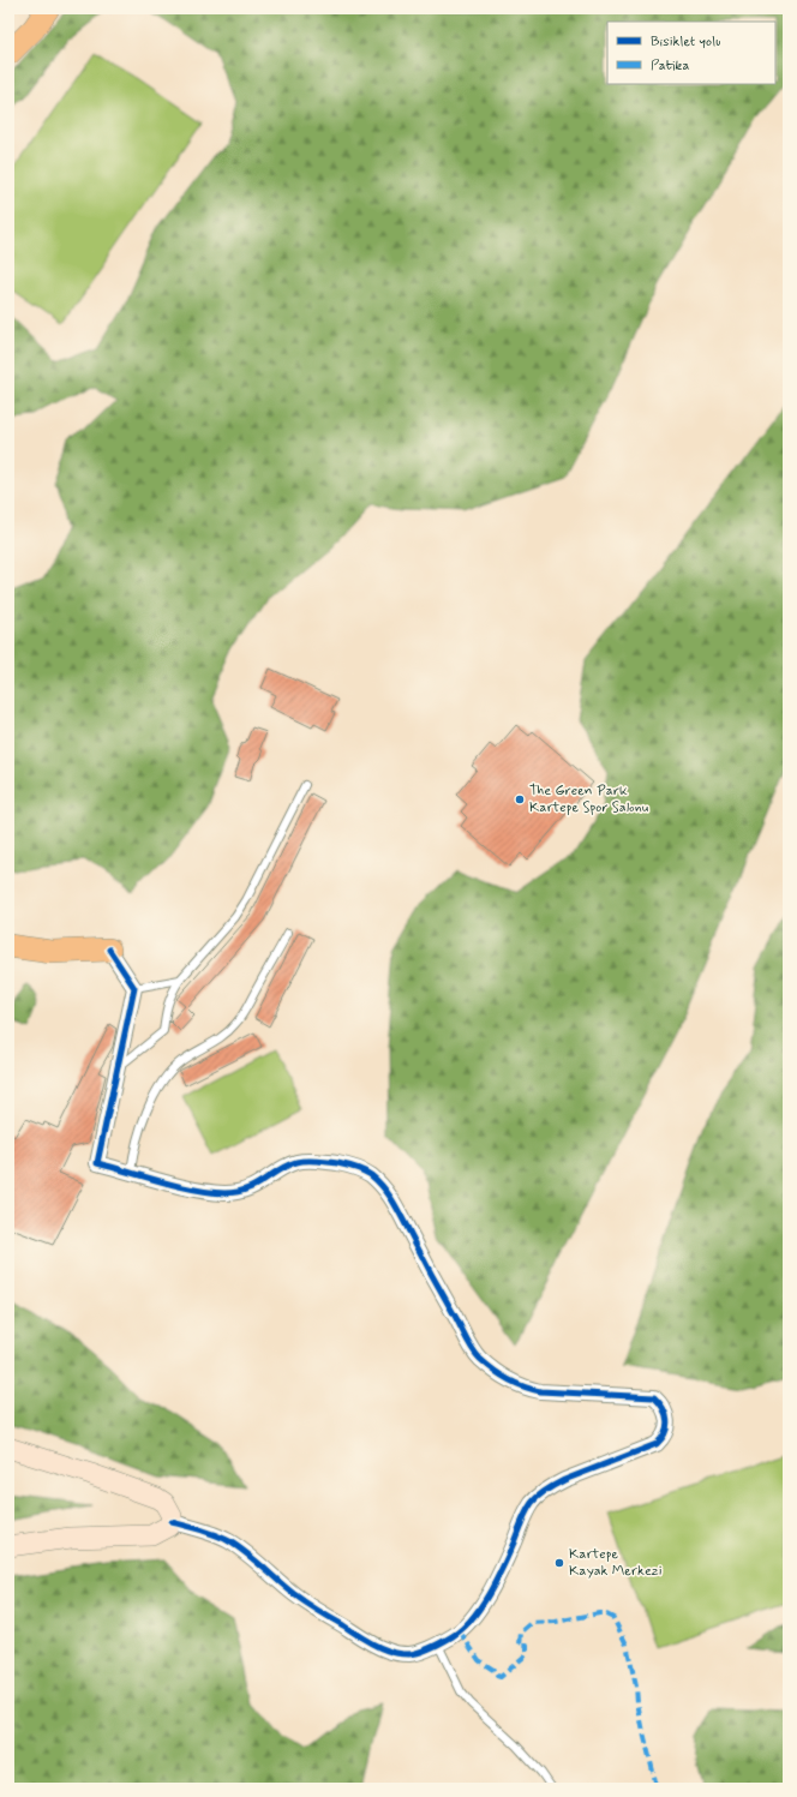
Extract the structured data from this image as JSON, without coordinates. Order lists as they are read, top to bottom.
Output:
{
  "places": ["The Green Park Kartepe Spor Salonu", "Kartepe Kayak Merkezi"],
  "legend": ["Bisiklet yolu", "Patika"]
}
